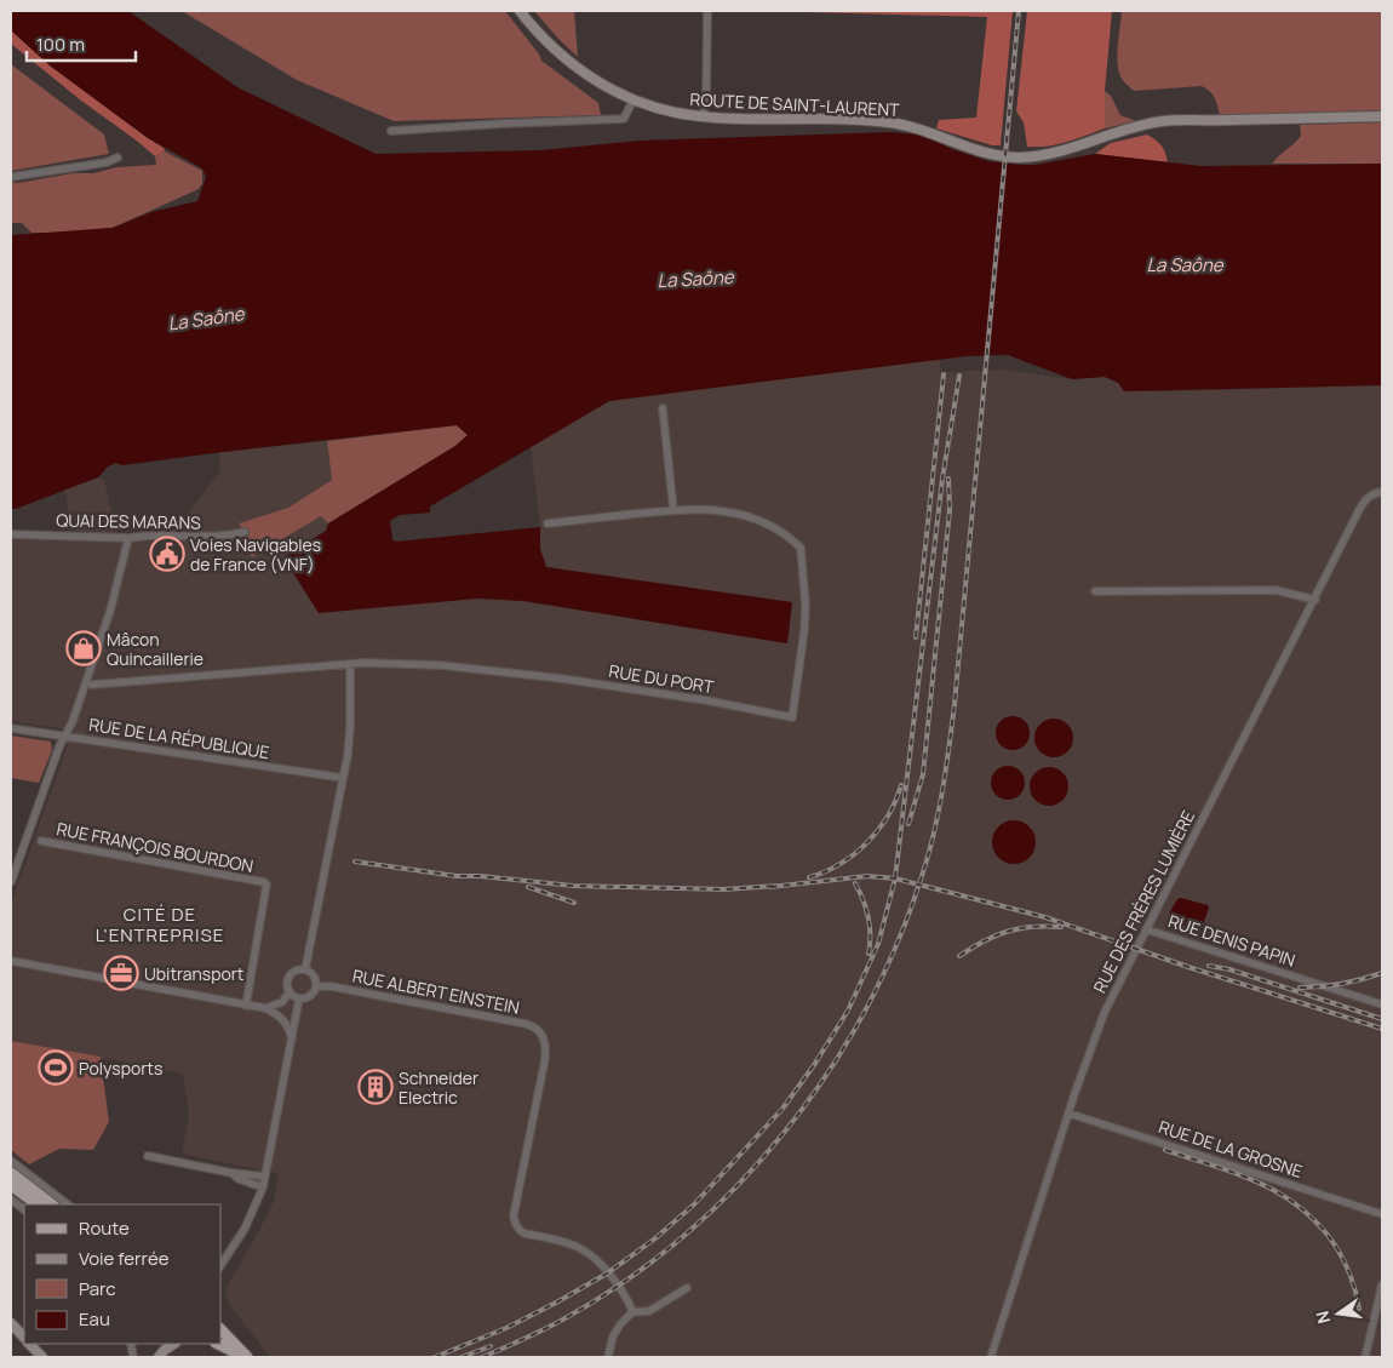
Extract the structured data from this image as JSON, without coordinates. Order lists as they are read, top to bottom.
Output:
{
  "streets": {
    "main road": ["ROUTE DE SAINT-LAURENT"],
    "street": [
      "QUAI DES MARANS",
      "RUE DU PORT",
      "RUE DE LA RÉPUBLIQUE",
      "RUE FRANÇOIS BOURDON",
      "RUE DES FRÈRES LUMIÈRE",
      "RUE DENIS PAPIN",
      "RUE ALBERT EINSTEIN",
      "RUE DE LA GROSNE"
    ]
  },
  "crossings": [
    ["RUE DES FRÈRES LUMIÈRE", "RUE DENIS PAPIN"],
    ["RUE DES FRÈRES LUMIÈRE", "RUE DE LA GROSNE"]
  ],
  "districts": ["CITÉ DE L'ENTREPRISE"],
  "water": ["La Saône"],
  "places": {
    "public building": ["Voies Navigables de France (VNF)"],
    "shop": ["Mâcon Quincaillerie"],
    "office": ["Ubitransport"],
    "sports": ["Polysports"],
    "building": ["Schneider Electric"]
  },
  "legend": [
    "Route",
    "Voie ferrée",
    "Parc",
    "Eau"
  ],
  "scale_bar": "100 m",
  "north": "left"
}
